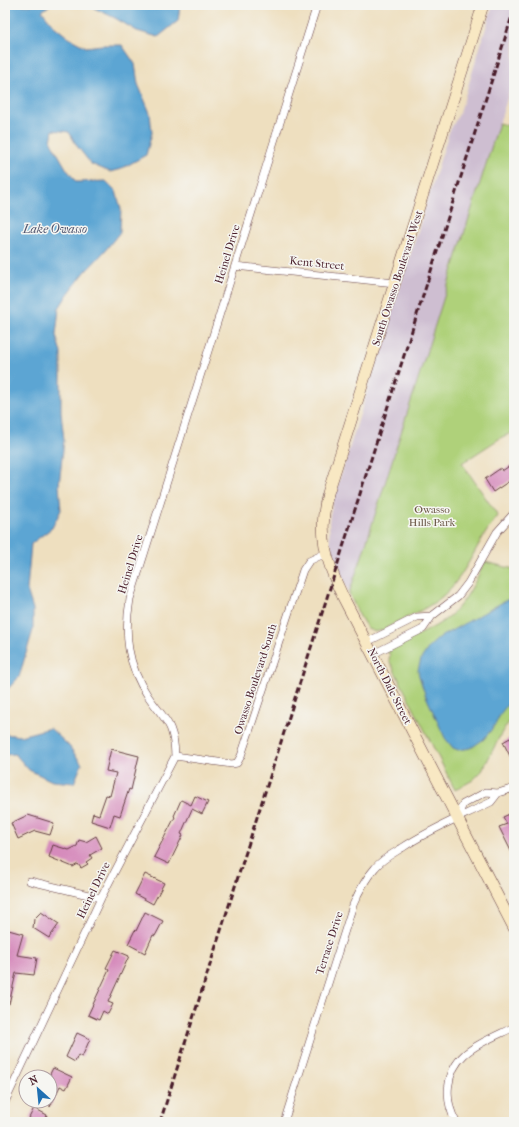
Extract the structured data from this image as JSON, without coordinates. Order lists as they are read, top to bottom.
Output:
{
  "streets": {
    "street": [
      "Heinel Drive",
      "Kent Street",
      "South Owasso Boulevard West",
      "Owasso Boulevard South",
      "North Dale Street",
      "Terrace Drive"
    ]
  },
  "crossings": [
    ["Heinel Drive", "Kent Street"],
    ["Heinel Drive", "Owasso Boulevard South"],
    ["Kent Street", "South Owasso Boulevard West"],
    ["South Owasso Boulevard West", "Owasso Boulevard South"],
    ["South Owasso Boulevard West", "North Dale Street"],
    ["Owasso Boulevard South", "North Dale Street"],
    ["North Dale Street", "Terrace Drive"]
  ],
  "water": ["Lake Owasso"],
  "parks": ["Owasso Hills Park"],
  "north": "top left"
}
